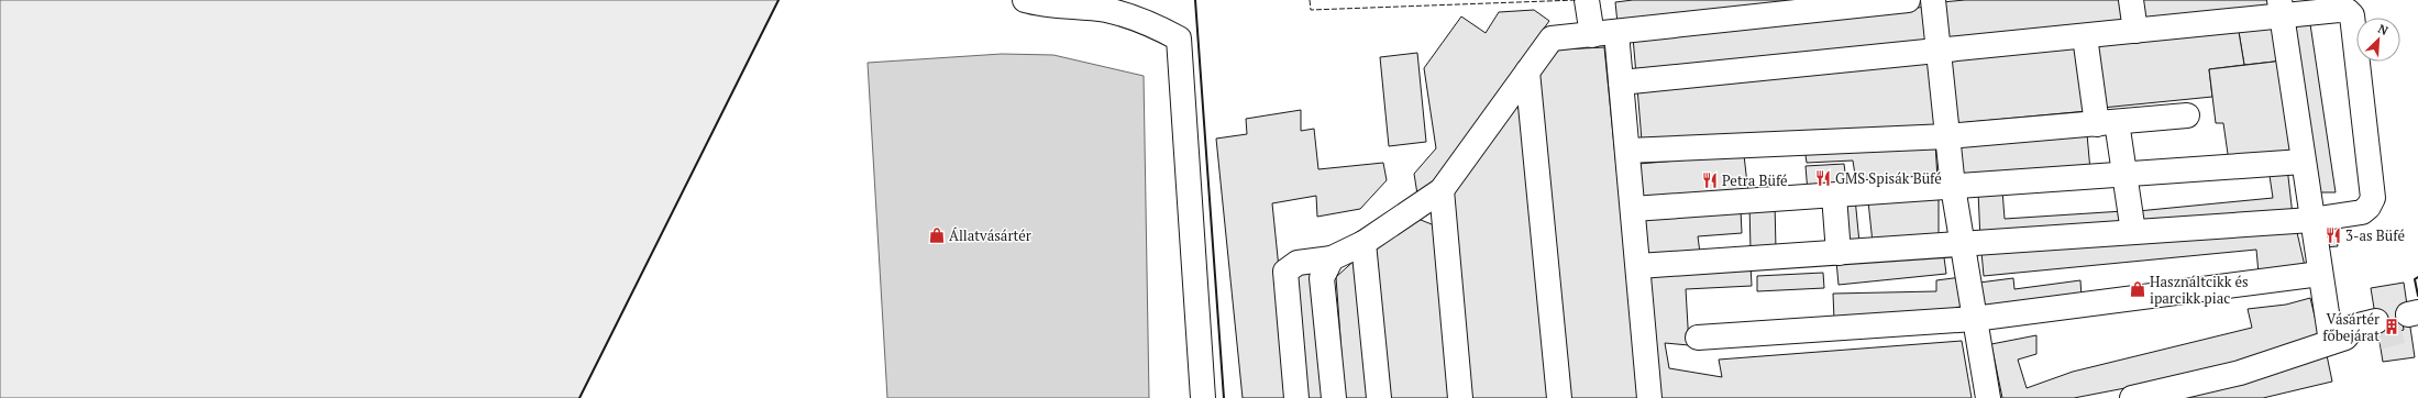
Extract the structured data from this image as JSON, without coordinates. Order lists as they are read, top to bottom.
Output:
{
  "places": {
    "restaurant": ["GMS Spisák Büfé", "Petra Büfé", "3-as Büfé"],
    "shop": ["Állatvásártér", "Használtcikk és iparcikk piac"],
    "building": ["Vásártér főbejárat"]
  },
  "north": "top right"
}
